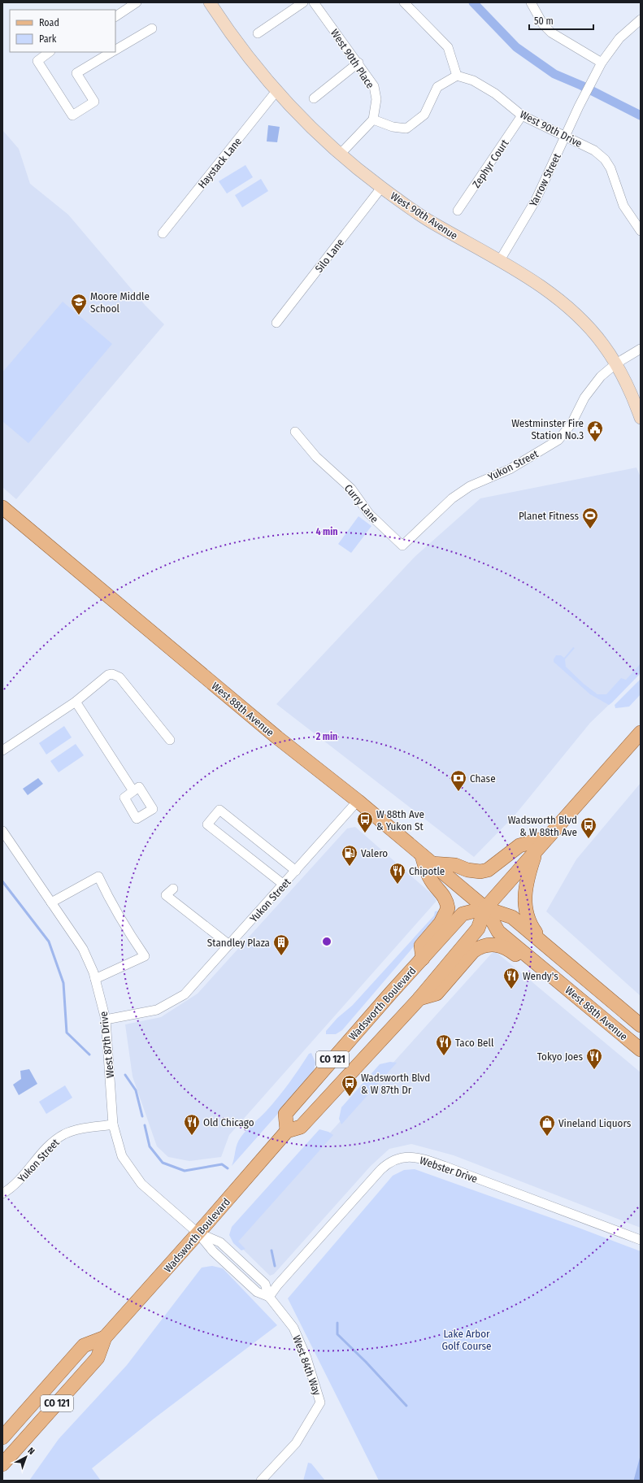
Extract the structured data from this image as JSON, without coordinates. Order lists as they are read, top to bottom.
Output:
{
  "streets": {
    "main road": ["West 88th Avenue", "Wadsworth Boulevard", "CO 121"],
    "street": [
      "West 90th Place",
      "West 90th Drive",
      "Haystack Lane",
      "Zephyr Court",
      "Yarrow Street",
      "West 90th Avenue",
      "Silo Lane",
      "Yukon Street",
      "Curry Lane",
      "West 87th Drive",
      "Webster Drive",
      "West 84th Way"
    ]
  },
  "crossings": [
    ["West 90th Drive", "Zephyr Court"],
    ["West 90th Drive", "Yarrow Street"],
    ["Haystack Lane", "West 90th Avenue"],
    ["Yarrow Street", "West 90th Avenue"],
    ["West 90th Avenue", "Silo Lane"],
    ["West 90th Avenue", "Yukon Street"],
    ["Yukon Street", "Curry Lane"],
    ["Yukon Street", "West 88th Avenue"],
    ["Yukon Street", "West 87th Drive"],
    ["West 88th Avenue", "Wadsworth Boulevard"],
    ["Wadsworth Boulevard", "West 87th Drive"],
    ["Wadsworth Boulevard", "West 84th Way"],
    ["West 87th Drive", "West 84th Way"],
    ["Webster Drive", "West 84th Way"]
  ],
  "parks": ["Lake Arbor Golf Course"],
  "places": {
    "school or university": ["Moore Middle School"],
    "public building": ["Westminster Fire Station No.3"],
    "sports": ["Planet Fitness"],
    "bank": ["Chase"],
    "bus stop": ["W 88th Ave & Yukon St", "Wadsworth Blvd & W 88th Ave", "Wadsworth Blvd & W 87th Dr"],
    "fuel station": ["Valero"],
    "restaurant": [
      "Chipotle",
      "Wendy's",
      "Taco Bell",
      "Tokyo Joes",
      "Old Chicago"
    ],
    "building": ["Standley Plaza"],
    "shop": ["Vineland Liquors"]
  },
  "legend": ["Road", "Park"],
  "scale_bar": "50 m",
  "north": "top right",
  "rings": ["4 min", "2 min"]
}
